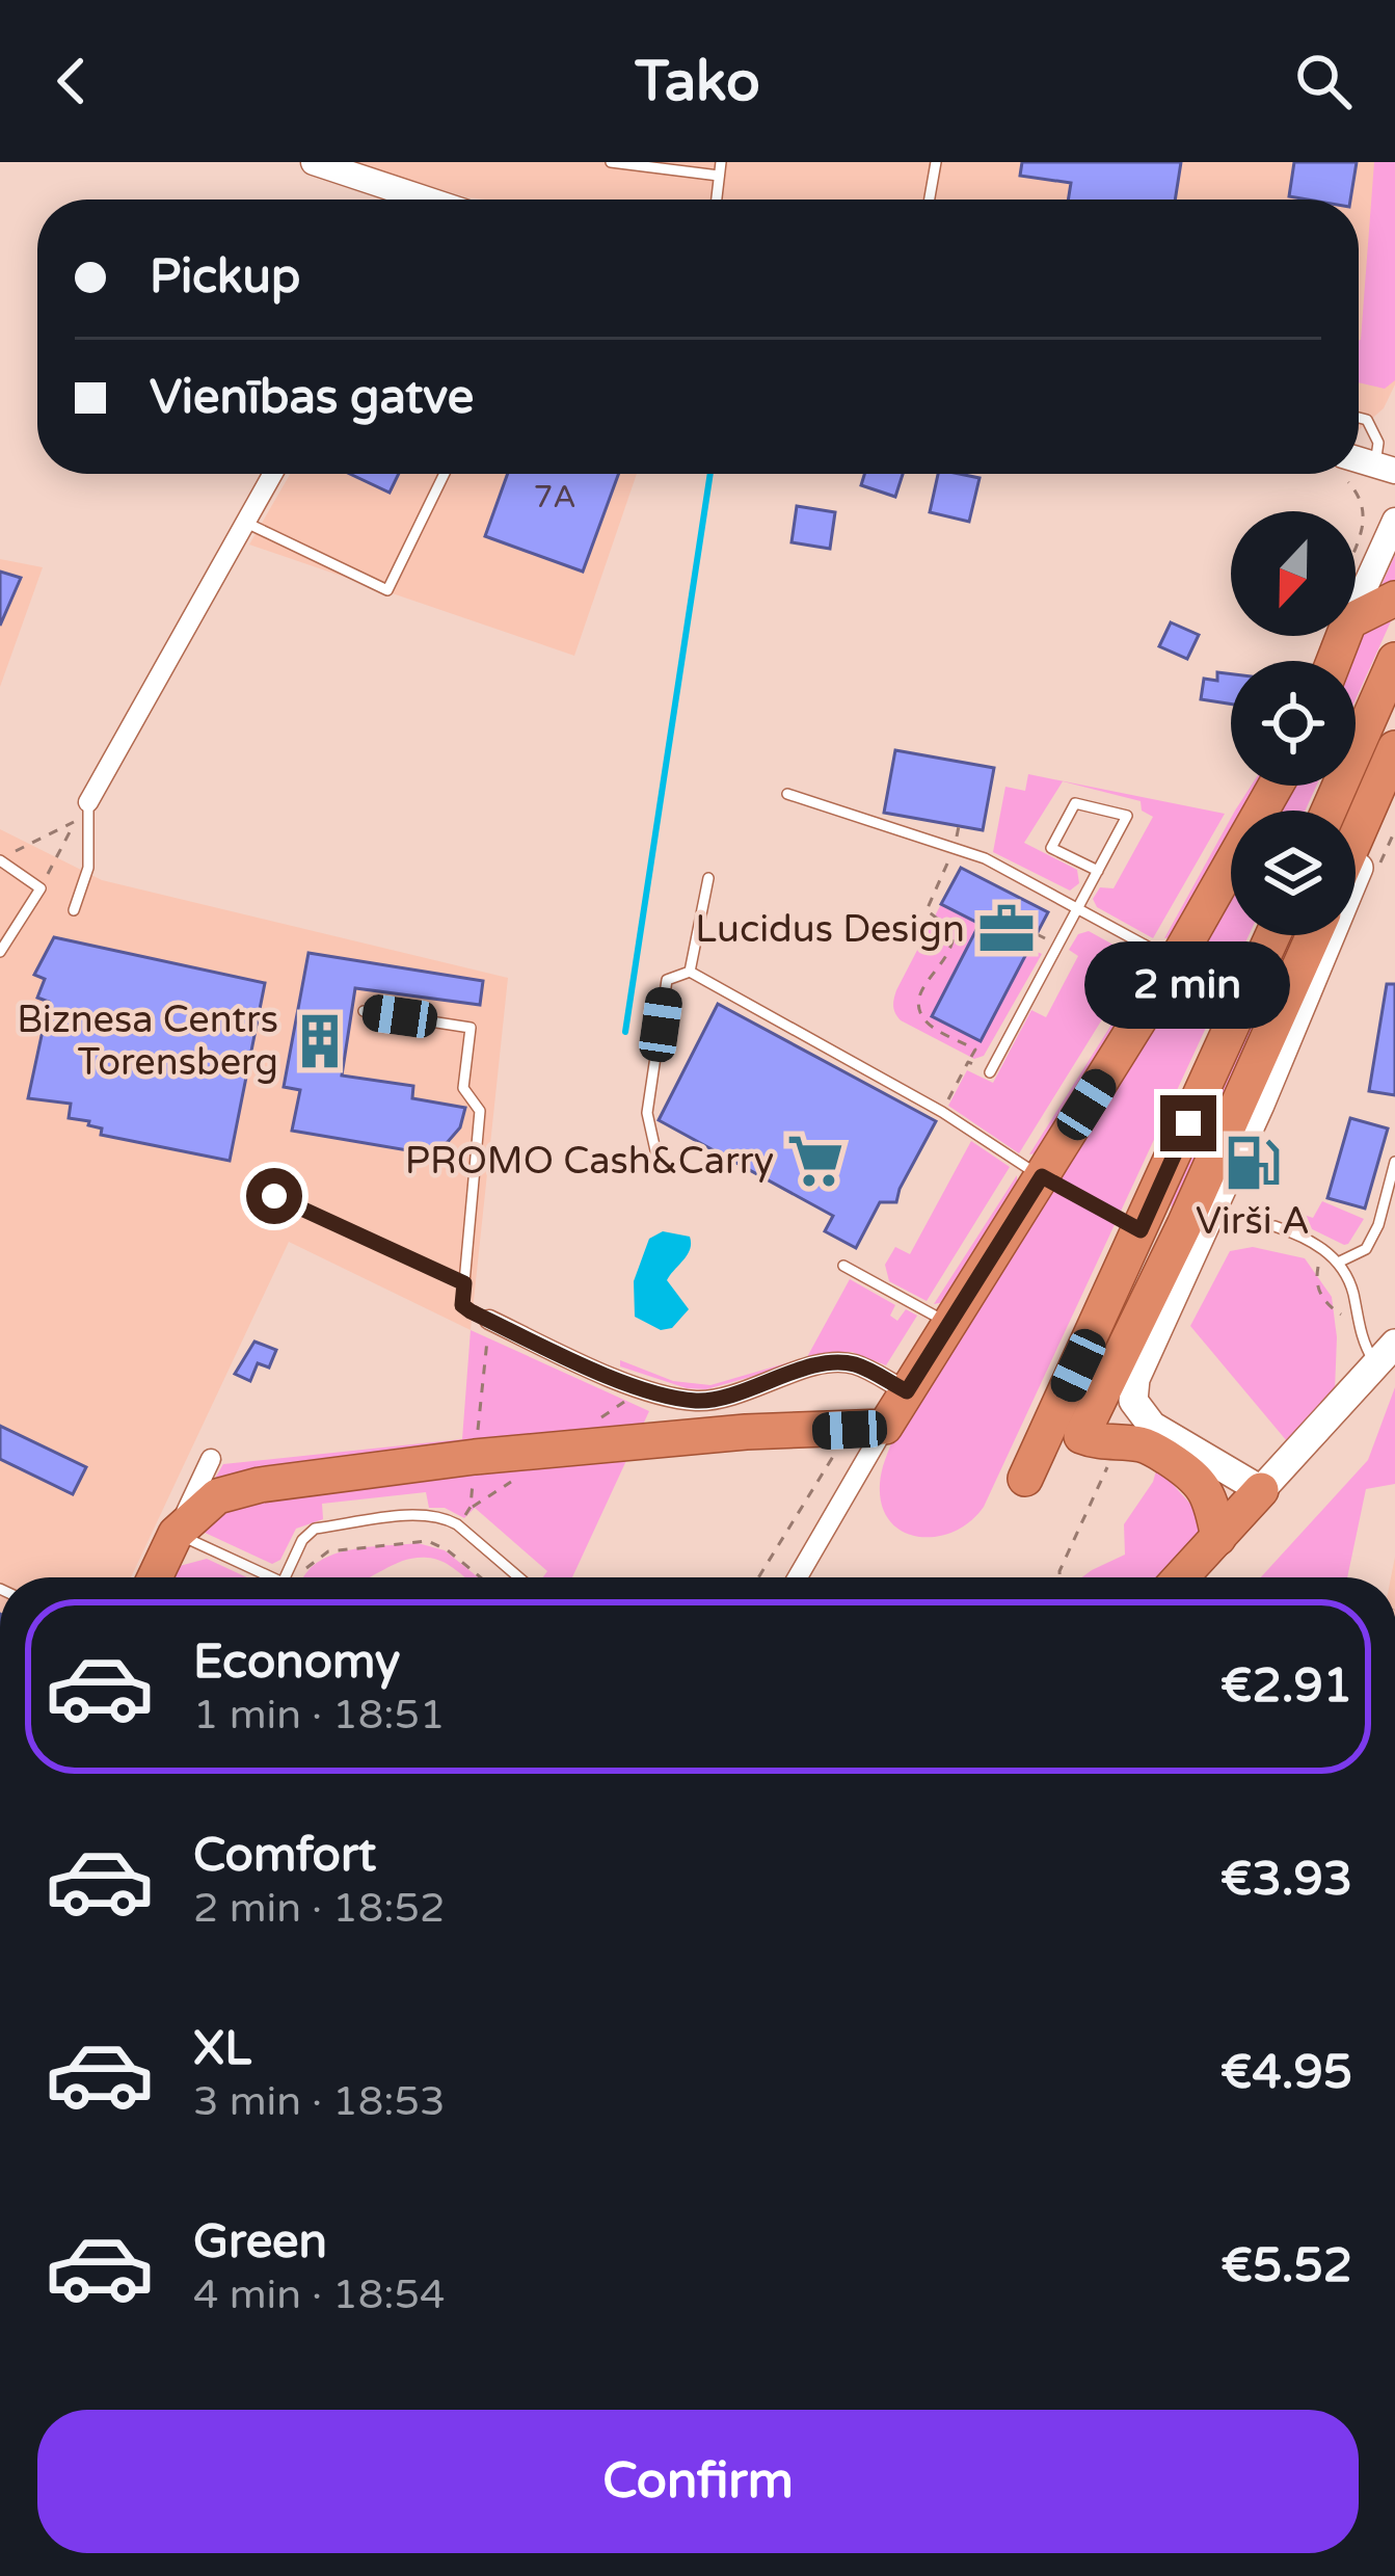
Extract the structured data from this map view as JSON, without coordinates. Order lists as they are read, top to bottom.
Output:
{
  "places": {
    "office": ["Lucidus Design"],
    "building": ["Biznesa Centrs Torensberg"],
    "supermarket": ["PROMO Cash&Carry"],
    "fuel station": ["Virši A"]
  },
  "house_numbers": ["7A"],
  "north": "bottom",
  "page": {
    "header": "Tako",
    "banner": ["Pickup", "Vienības gatve"],
    "bubble": "2 min",
    "list": [
      {
        "name": "Economy",
        "note": "1 min · 18:51",
        "value": "€2.91"
      },
      {
        "name": "Comfort",
        "note": "2 min · 18:52",
        "value": "€3.93"
      },
      {
        "name": "XL",
        "note": "3 min · 18:53",
        "value": "€4.95"
      },
      {
        "name": "Green",
        "note": "4 min · 18:54",
        "value": "€5.52"
      }
    ],
    "buttons": "Confirm"
  }
}
